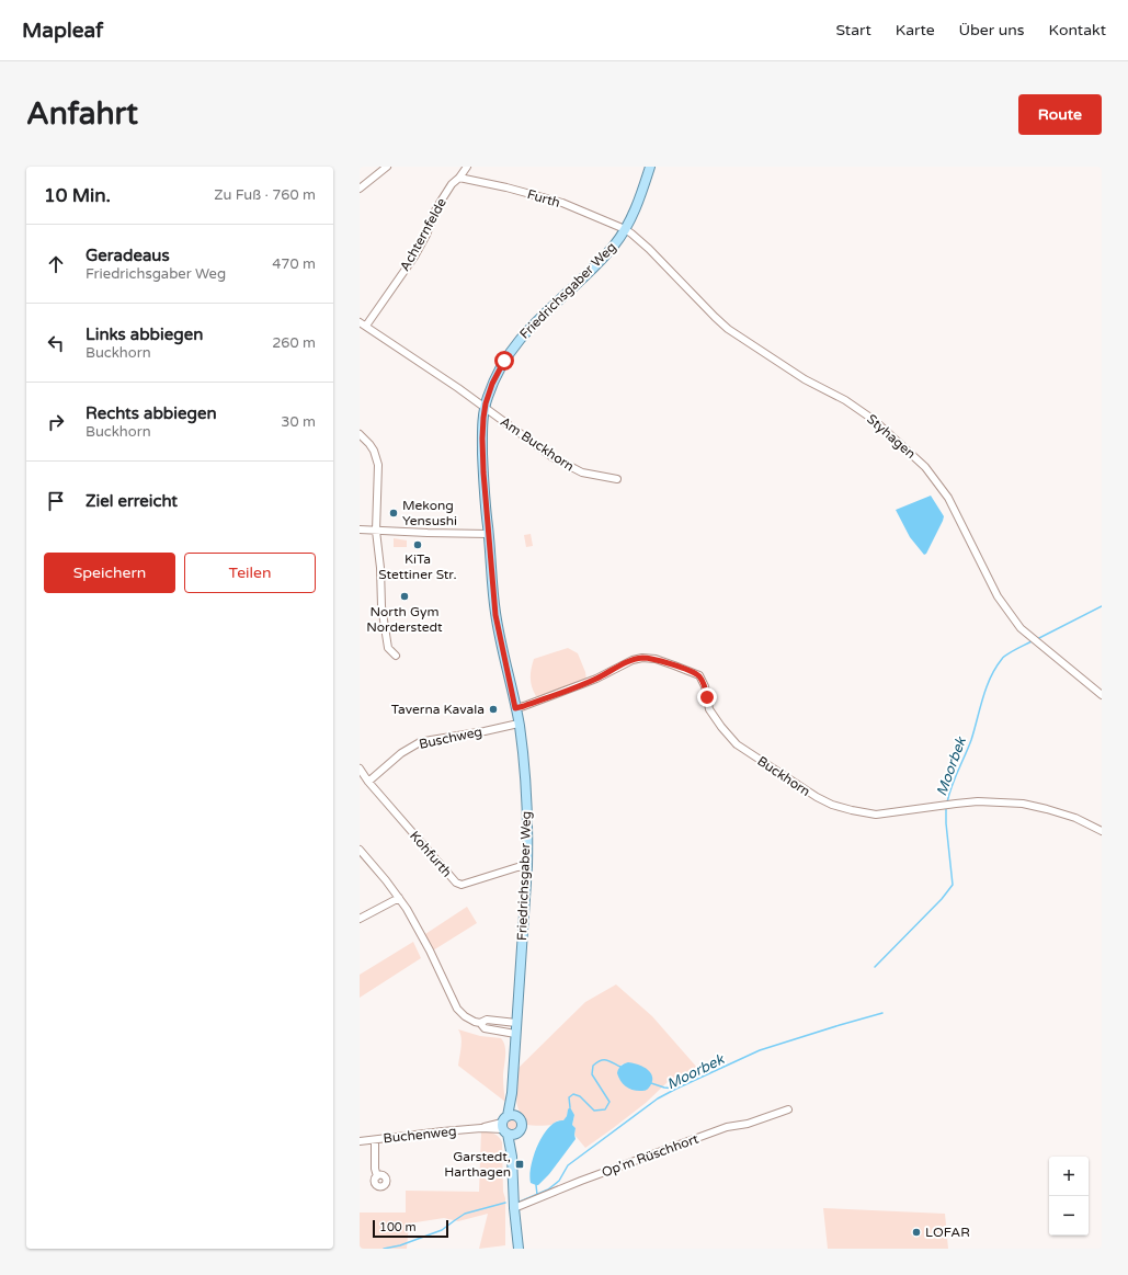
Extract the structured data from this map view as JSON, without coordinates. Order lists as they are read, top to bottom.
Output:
{
  "streets": {
    "main road": ["Friedrichsgaber Weg"],
    "street": [
      "Furth",
      "Achternfelde",
      "Styhagen",
      "Am Buckhorn",
      "Buschweg",
      "Buckhorn",
      "Kohfurth",
      "Buchenweg",
      "Op'm Rüschhort"
    ]
  },
  "crossings": [
    ["Furth", "Achternfelde"],
    ["Furth", "Friedrichsgaber Weg"],
    ["Furth", "Styhagen"],
    ["Achternfelde", "Am Buckhorn"],
    ["Friedrichsgaber Weg", "Styhagen"],
    ["Friedrichsgaber Weg", "Am Buckhorn"],
    ["Friedrichsgaber Weg", "Buschweg"],
    ["Friedrichsgaber Weg", "Buckhorn"],
    ["Friedrichsgaber Weg", "Kohfurth"],
    ["Friedrichsgaber Weg", "Buchenweg"],
    ["Buschweg", "Kohfurth"]
  ],
  "water": ["Moorbek"],
  "places": {
    "other": [
      "Mekong Yensushi",
      "KiTa Stettiner Str.",
      "North Gym Norderstedt",
      "Taverna Kavala",
      "LOFAR"
    ],
    "transit": ["Garstedt, Harthagen"]
  },
  "scale_bar": "100 m",
  "page": {
    "header": "Mapleaf",
    "nav": [
      "Start",
      "Karte",
      "Über uns",
      "Kontakt"
    ],
    "buttons": [
      "Route",
      ["Speichern", "Teilen"]
    ],
    "title": "Anfahrt",
    "heading": ["10 Min.", "Zu Fuß · 760 m"],
    "list": [
      ["Geradeaus", "Friedrichsgaber Weg", "470 m"],
      ["Links abbiegen", "Buckhorn", "260 m"],
      ["Rechts abbiegen", "Buckhorn", "30 m"],
      "Ziel erreicht"
    ],
    "map_buttons": ["+", "−"],
    "scale": "100 m"
  }
}
